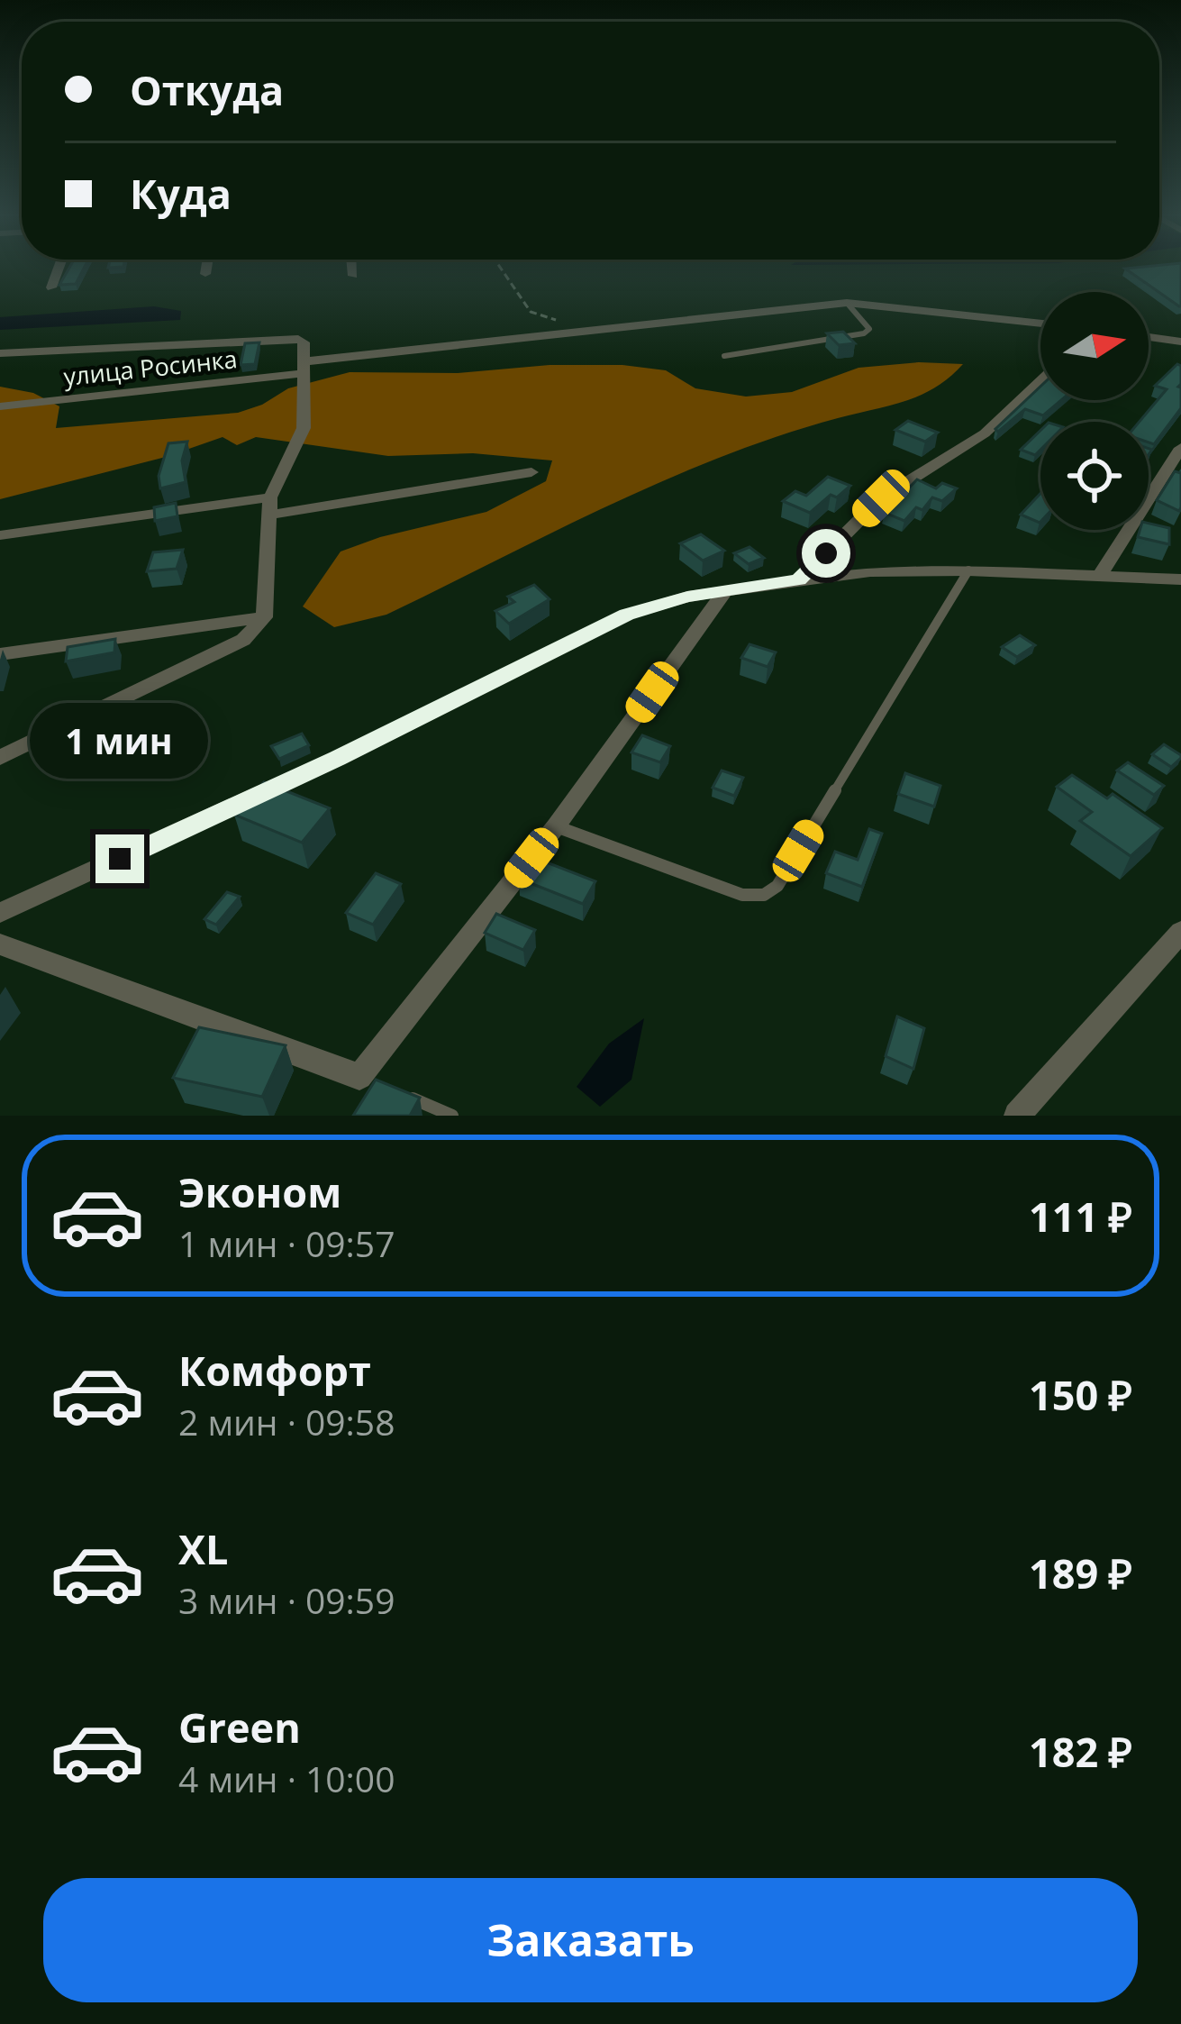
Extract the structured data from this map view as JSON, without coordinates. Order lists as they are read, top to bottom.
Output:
{
  "streets": {
    "street": ["улица Росинка"]
  },
  "north": "right",
  "page": {
    "banner": ["Откуда", "Куда"],
    "bubble": "1 мин",
    "list": [
      {
        "name": "Эконом",
        "note": "1 мин · 09:57",
        "value": "111 ₽"
      },
      {
        "name": "Комфорт",
        "note": "2 мин · 09:58",
        "value": "150 ₽"
      },
      {
        "name": "XL",
        "note": "3 мин · 09:59",
        "value": "189 ₽"
      },
      {
        "name": "Green",
        "note": "4 мин · 10:00",
        "value": "182 ₽"
      }
    ],
    "buttons": "Заказать"
  }
}
